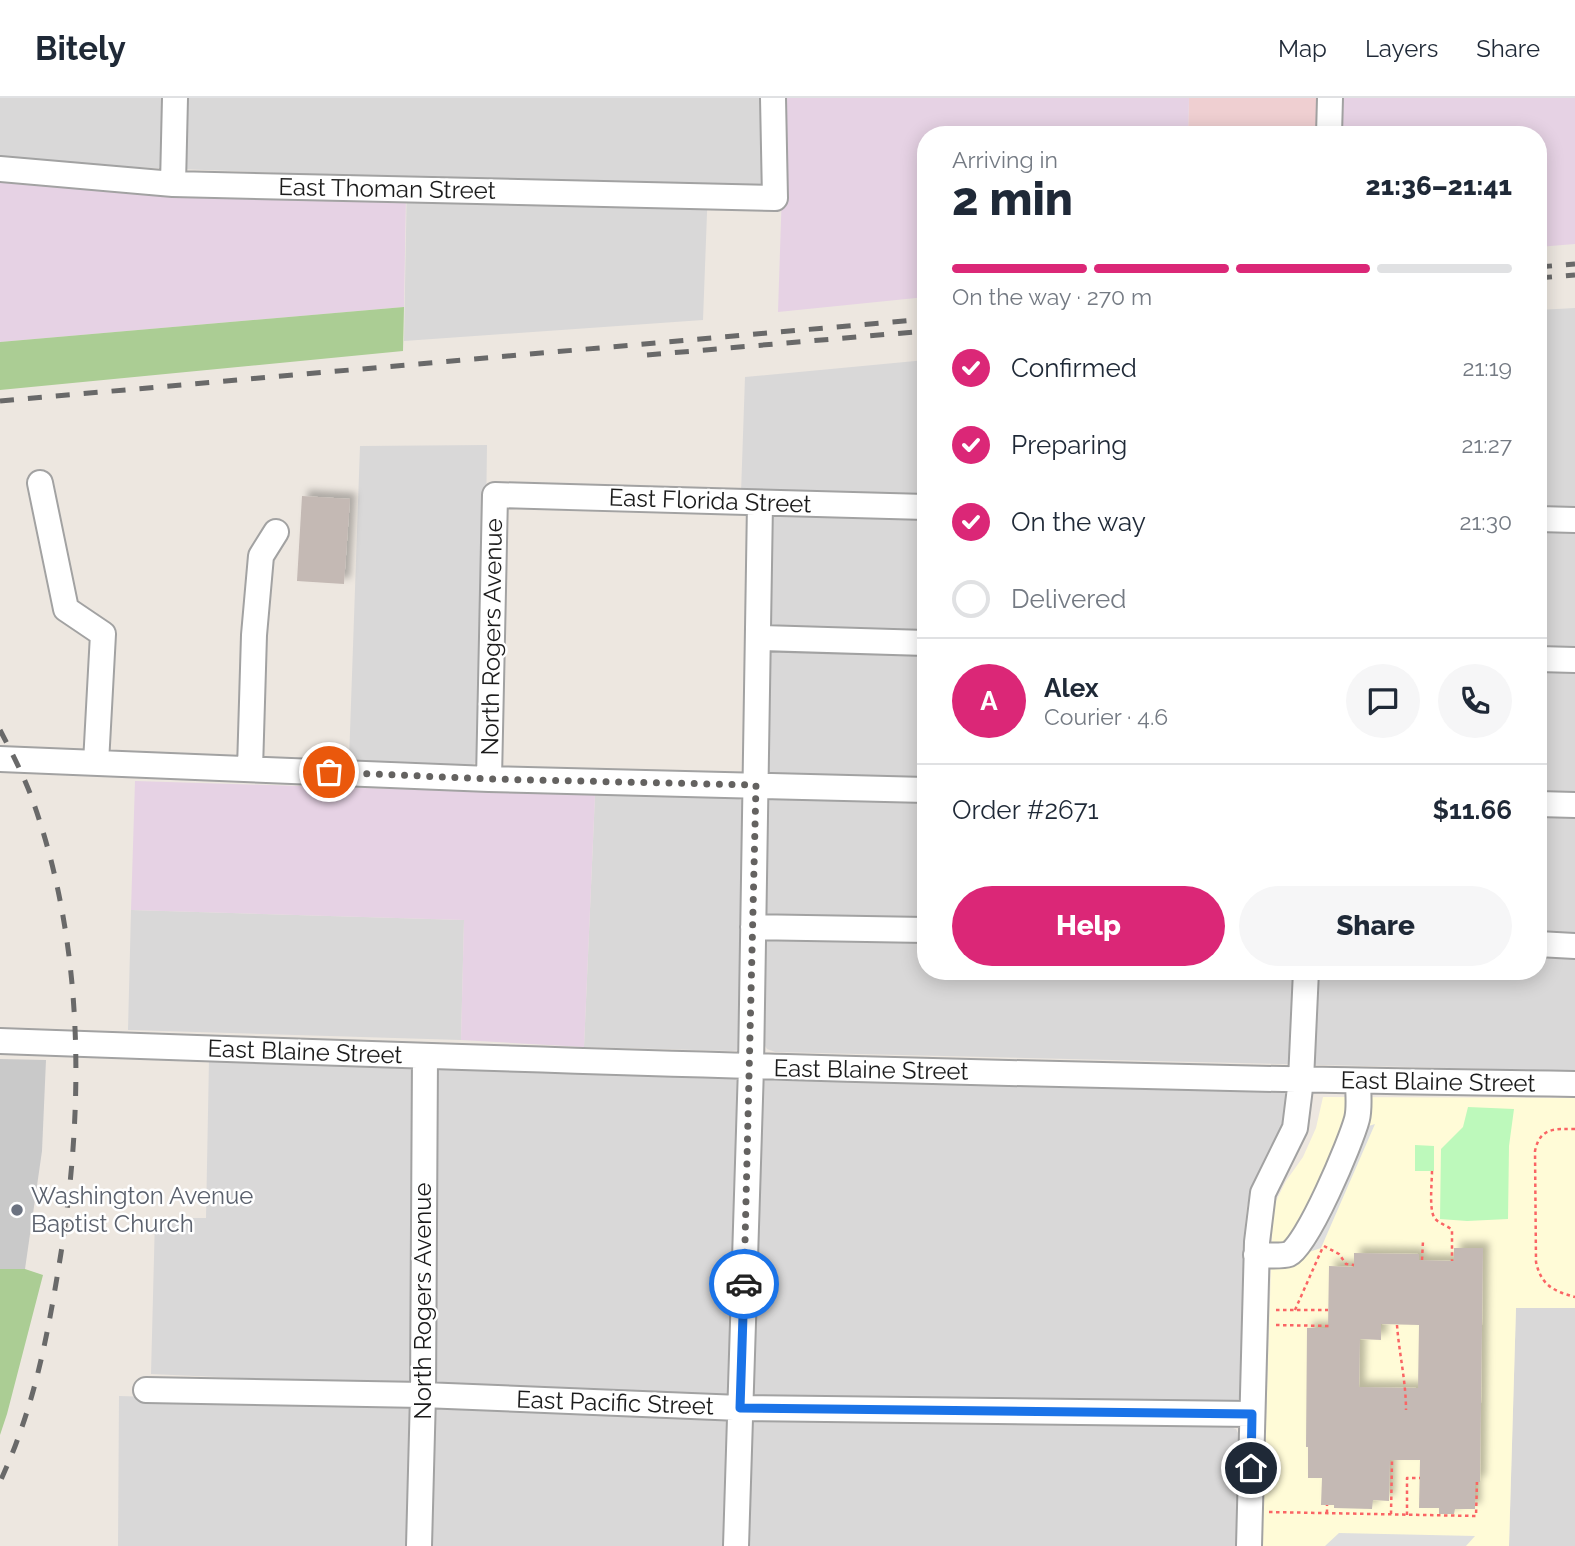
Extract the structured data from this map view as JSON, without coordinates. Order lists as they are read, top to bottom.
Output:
{
  "streets": {
    "street": [
      "East Thoman Street",
      "East Florida Street",
      "North Rogers Avenue",
      "East Blaine Street",
      "East Pacific Street"
    ]
  },
  "crossings": [
    ["East Florida Street", "North Rogers Avenue"],
    ["North Rogers Avenue", "East Blaine Street"],
    ["North Rogers Avenue", "East Pacific Street"]
  ],
  "places": ["Washington Avenue Baptist Church"],
  "page": {
    "header": "Bitely",
    "nav": ["Map", "Layers", "Share"],
    "heading": ["2 min", "Arriving in", "21:36–21:41"],
    "panel": [
      "Alex",
      "Courier · 4.6",
      "Order #2671",
      "$11.66"
    ],
    "bar": "On the way · 270 m",
    "list": [
      ["Confirmed", "21:19"],
      ["Preparing", "21:27"],
      ["On the way", "21:30"],
      "Delivered"
    ],
    "round": "A",
    "buttons": ["Help", "Share"]
  }
}
